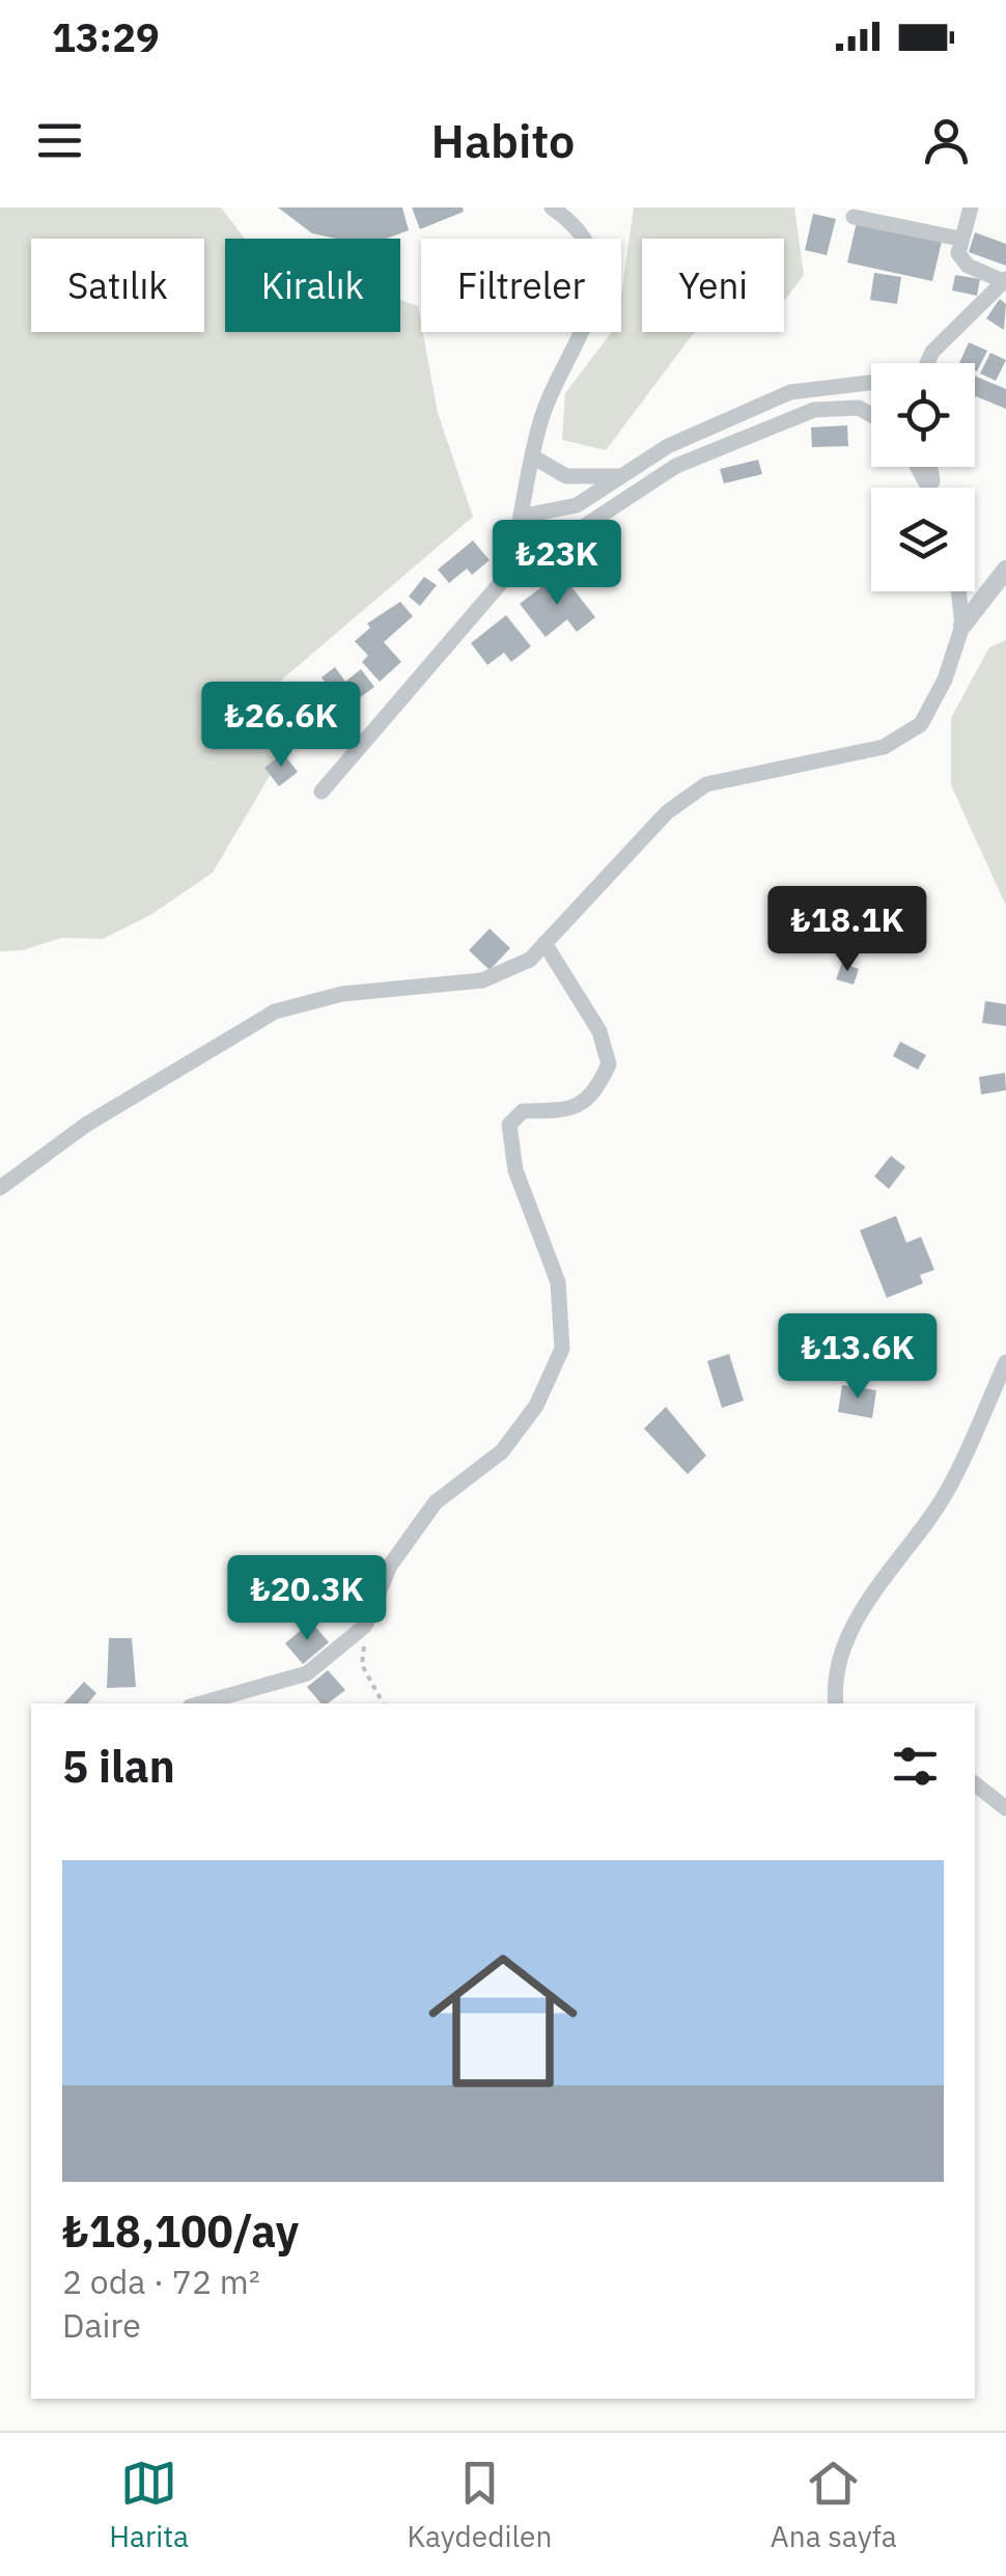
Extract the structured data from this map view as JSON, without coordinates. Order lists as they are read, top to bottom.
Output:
{
  "page": {
    "status": "13:29",
    "header": "Habito",
    "chip": [
      "Satılık",
      "Kiralık",
      "Filtreler",
      "Yeni"
    ],
    "price": [
      "₺23K",
      "₺26.6K",
      "₺18.1K",
      "₺13.6K",
      "₺20.3K"
    ],
    "heading": "5 ilan",
    "list": [
      {
        "name": "₺18,100/ay",
        "note": "2 oda · 72 m² · Daire"
      }
    ],
    "tabs": ["Harita", "Kaydedilen", "Ana sayfa"]
  }
}
